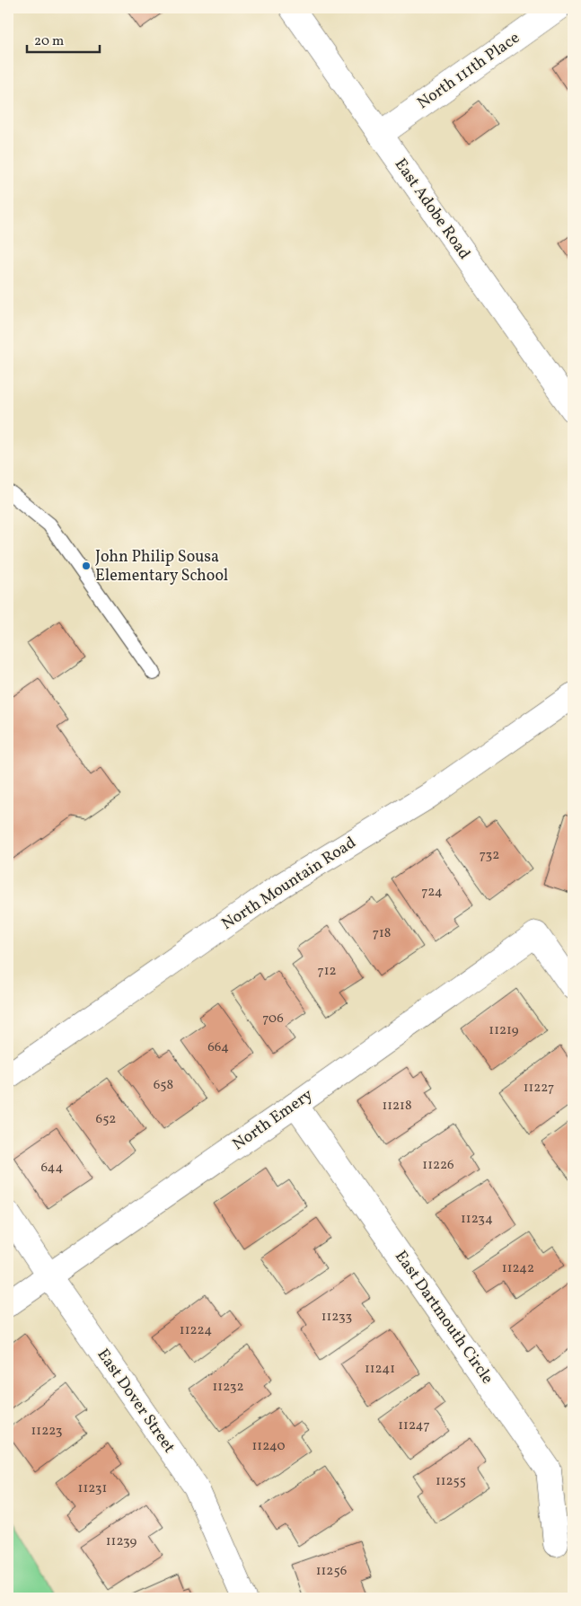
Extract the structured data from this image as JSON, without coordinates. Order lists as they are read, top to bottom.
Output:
{
  "streets": {
    "street": [
      "North 111th Place",
      "East Adobe Road",
      "North Mountain Road",
      "North Emery",
      "East Dartmouth Circle",
      "East Dover Street"
    ]
  },
  "crossings": [
    ["North 111th Place", "East Adobe Road"],
    ["North Emery", "East Dartmouth Circle"],
    ["North Emery", "East Dover Street"]
  ],
  "places": ["John Philip Sousa Elementary School"],
  "house_numbers": [
    "732",
    "724",
    "718",
    "712",
    "706",
    "11219",
    "664",
    "658",
    "11227",
    "11218",
    "652",
    "11226",
    "644",
    "11234",
    "11242",
    "11233",
    "11224",
    "11241",
    "11232",
    "11247",
    "11223",
    "11240",
    "11255",
    "11231",
    "11239",
    "11256"
  ],
  "scale_bar": "20 m"
}
